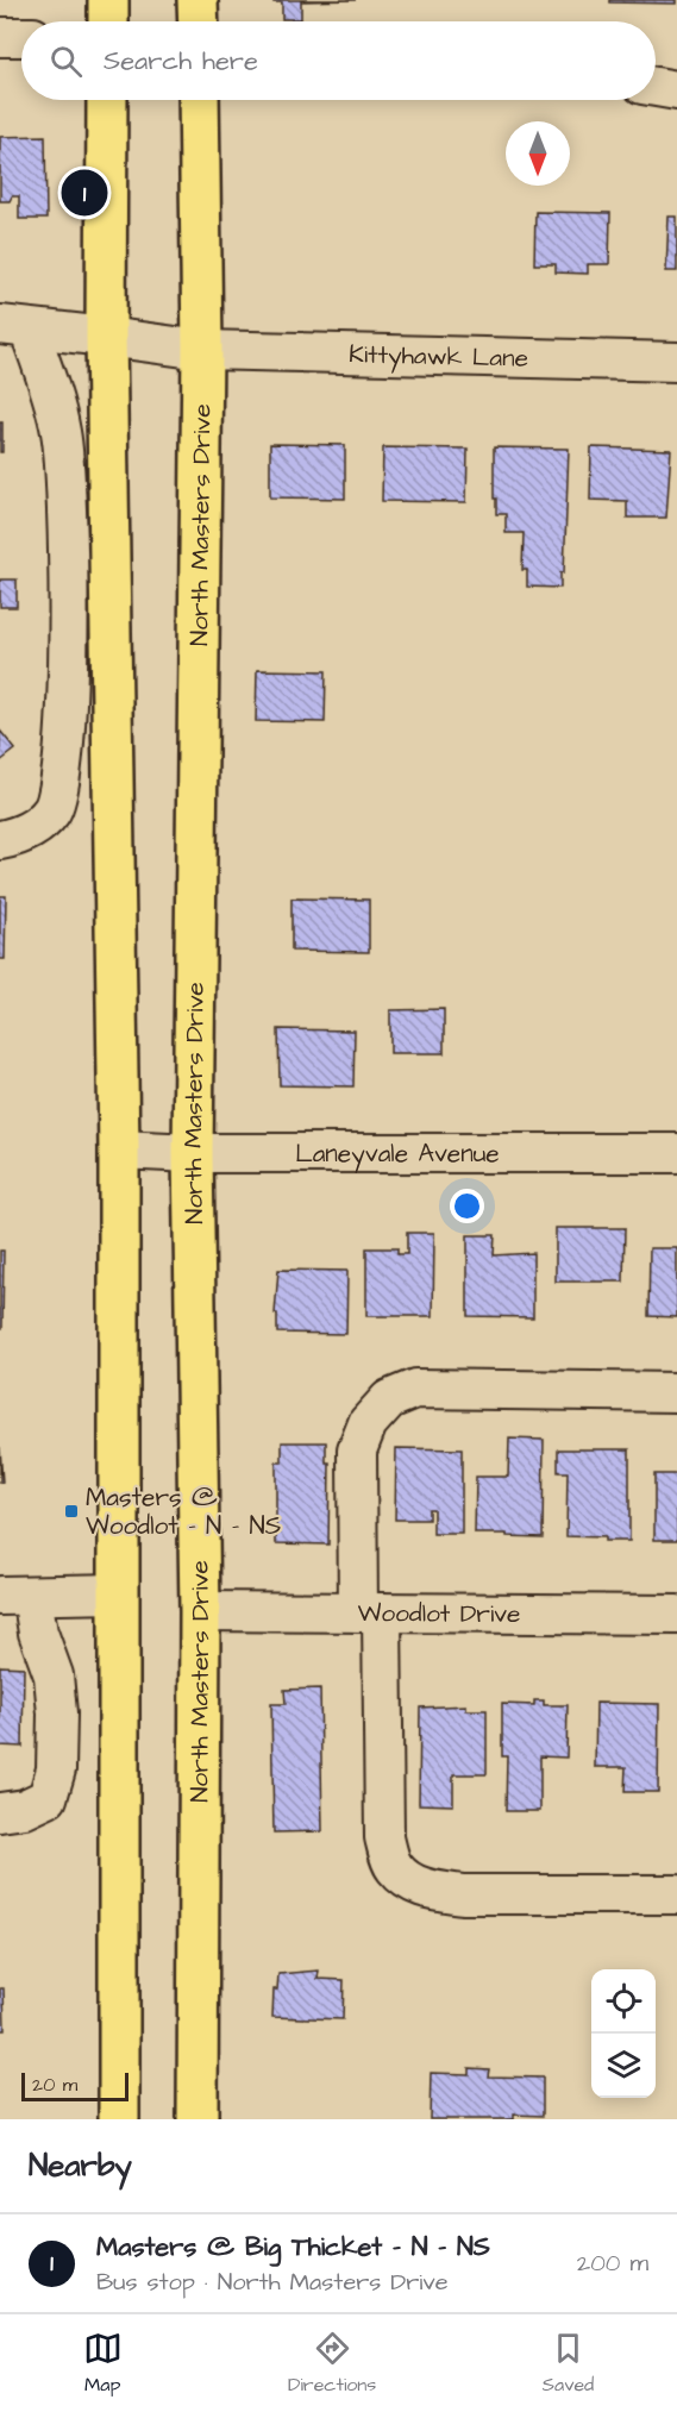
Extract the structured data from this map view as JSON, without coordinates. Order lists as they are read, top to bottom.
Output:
{
  "streets": {
    "main road": ["North Masters Drive"],
    "street": ["Kittyhawk Lane", "Laneyvale Avenue", "Woodlot Drive"]
  },
  "crossings": [
    ["Kittyhawk Lane", "North Masters Drive"],
    ["North Masters Drive", "Laneyvale Avenue"],
    ["North Masters Drive", "Woodlot Drive"]
  ],
  "places": {
    "transit": ["Masters @ Woodlot - N - NS"]
  },
  "scale_bar": "20 m",
  "north": "bottom",
  "page": {
    "search": "Search here",
    "pins": "1",
    "scale": "20 m",
    "heading": "Nearby",
    "list": [
      {
        "mark": "1",
        "name": "Masters @ Big Thicket - N - NS",
        "note": "Bus stop · North Masters Drive",
        "value": "200 m"
      }
    ],
    "nav": ["Map", "Directions", "Saved"]
  }
}
